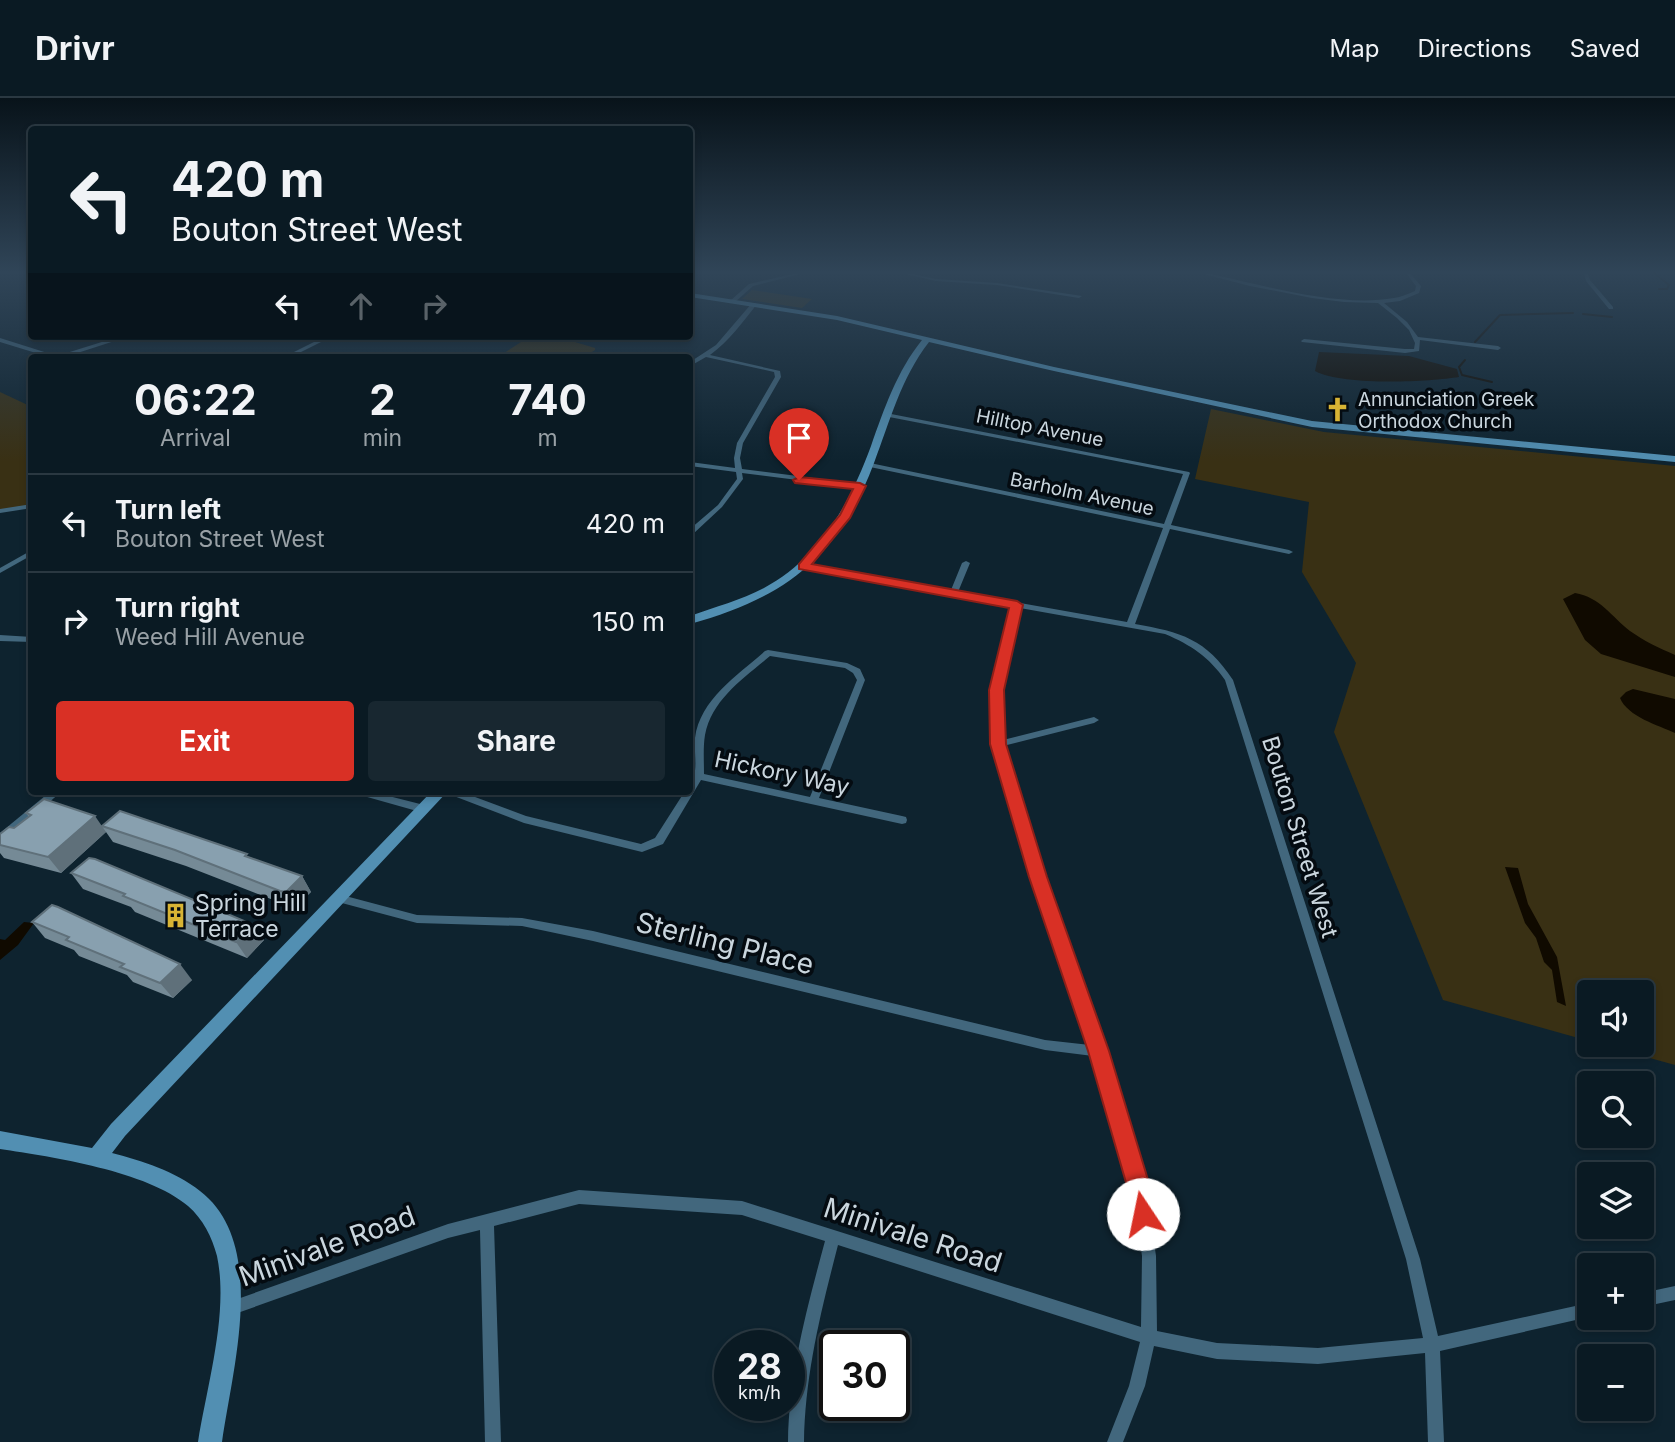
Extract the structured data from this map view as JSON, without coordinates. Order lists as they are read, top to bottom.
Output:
{
  "streets": {
    "street": [
      "Hilltop Avenue",
      "Barholm Avenue",
      "Hickory Way",
      "Bouton Street West",
      "Sterling Place",
      "Minivale Road"
    ]
  },
  "crossings": [
    ["Hilltop Avenue", "Barholm Avenue"],
    ["Bouton Street West", "Minivale Road"]
  ],
  "places": {
    "church": ["Annunciation Greek Orthodox Church"],
    "building": ["Spring Hill Terrace"]
  },
  "page": {
    "header": "Drivr",
    "nav": ["Map", "Directions", "Saved"],
    "turn": ["420 m", "Bouton Street West"],
    "eta": [
      "06:22",
      "Arrival",
      "2",
      "min",
      "740",
      "m"
    ],
    "list": [
      {
        "name": "Turn left",
        "note": "Bouton Street West",
        "value": "420 m"
      },
      {
        "name": "Turn right",
        "note": "Weed Hill Avenue",
        "value": "150 m"
      }
    ],
    "buttons": ["Exit", "Share"],
    "map_buttons": ["+", "−"],
    "speed": "28 km/h",
    "limit": "30"
  }
}
